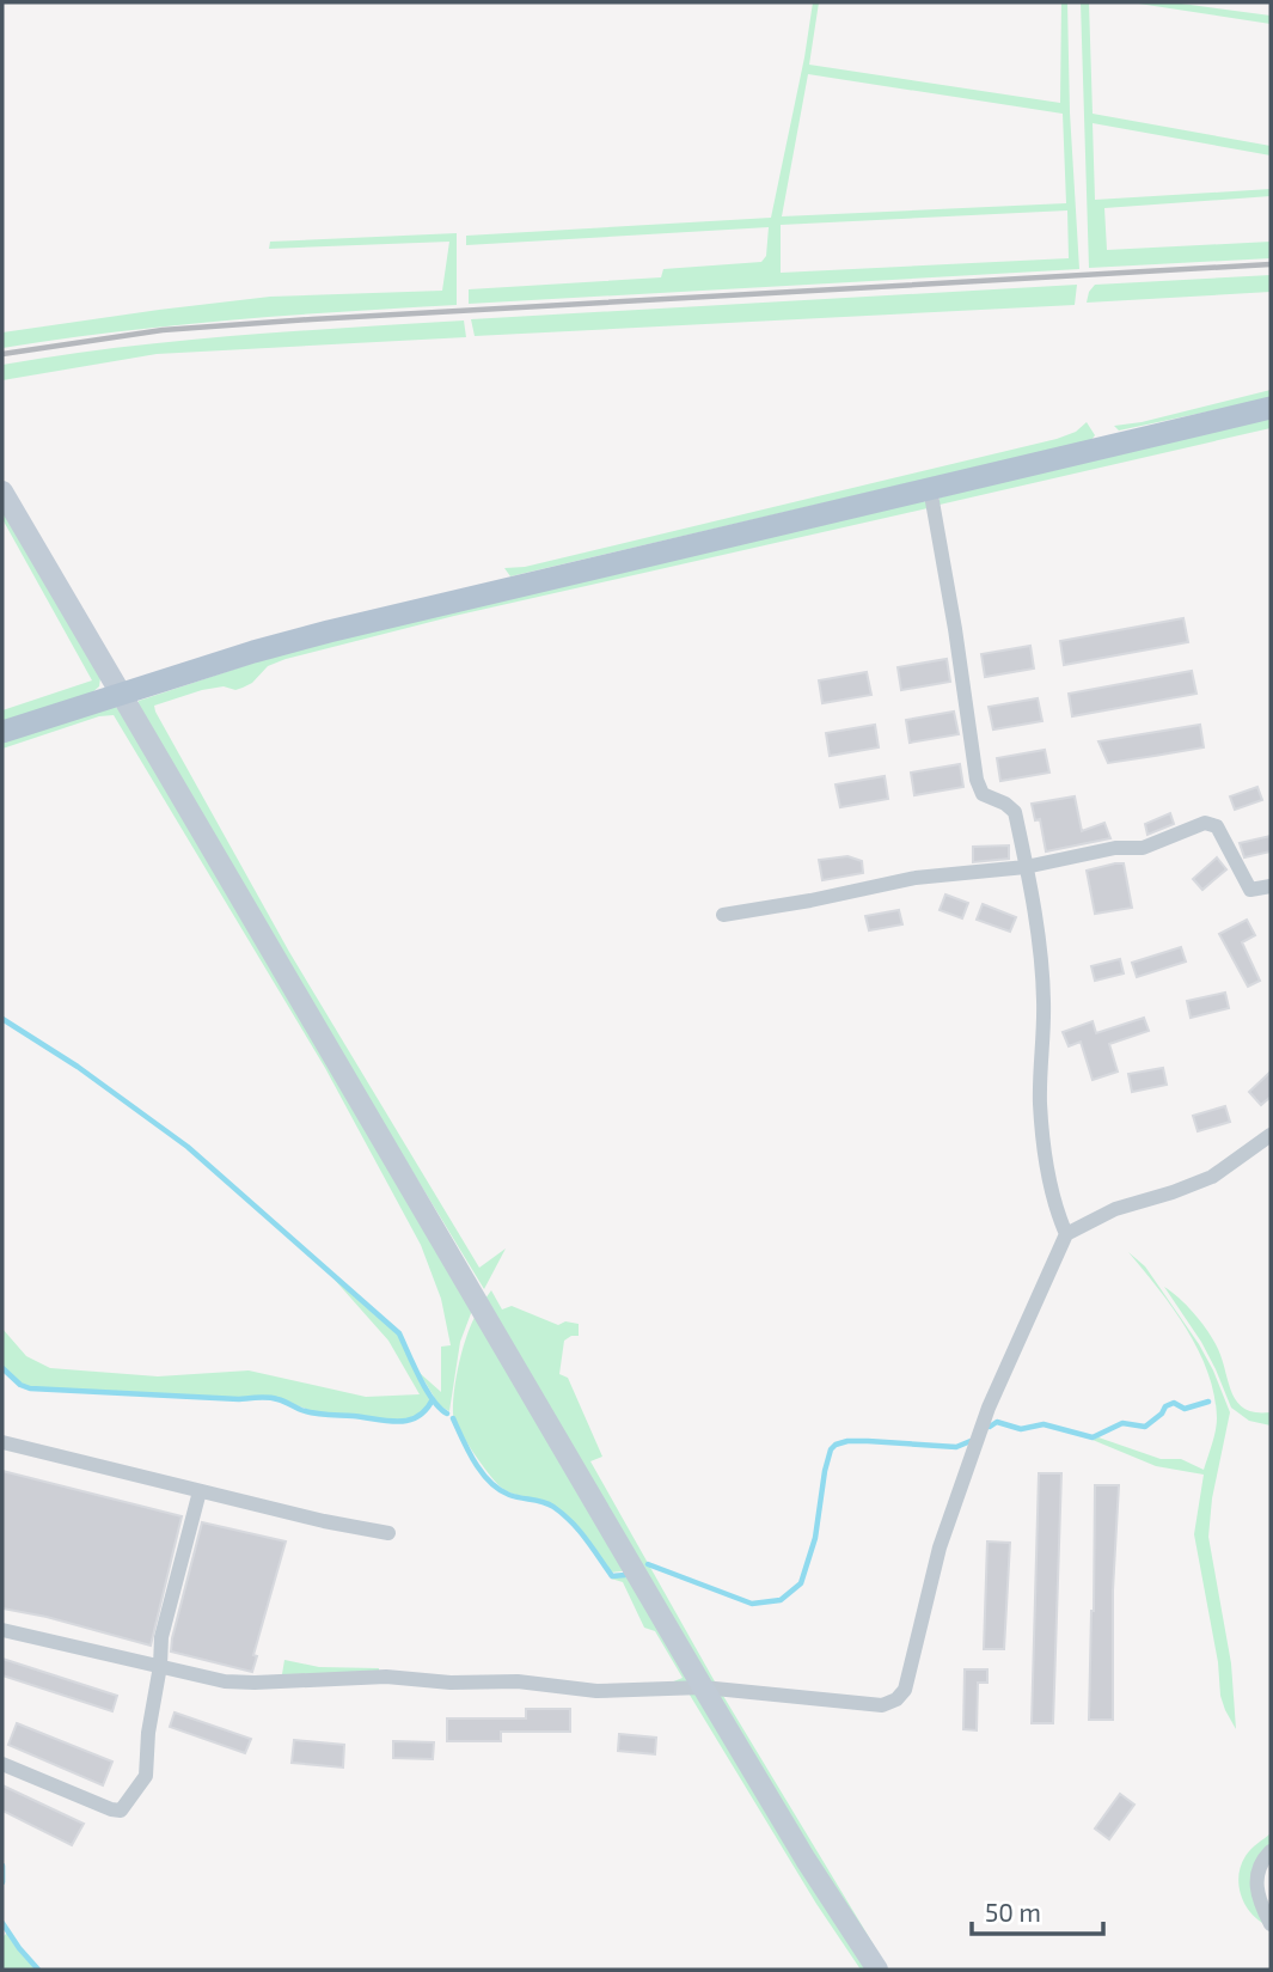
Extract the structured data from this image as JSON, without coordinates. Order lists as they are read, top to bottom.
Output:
{
  "scale_bar": "50 m"
}
